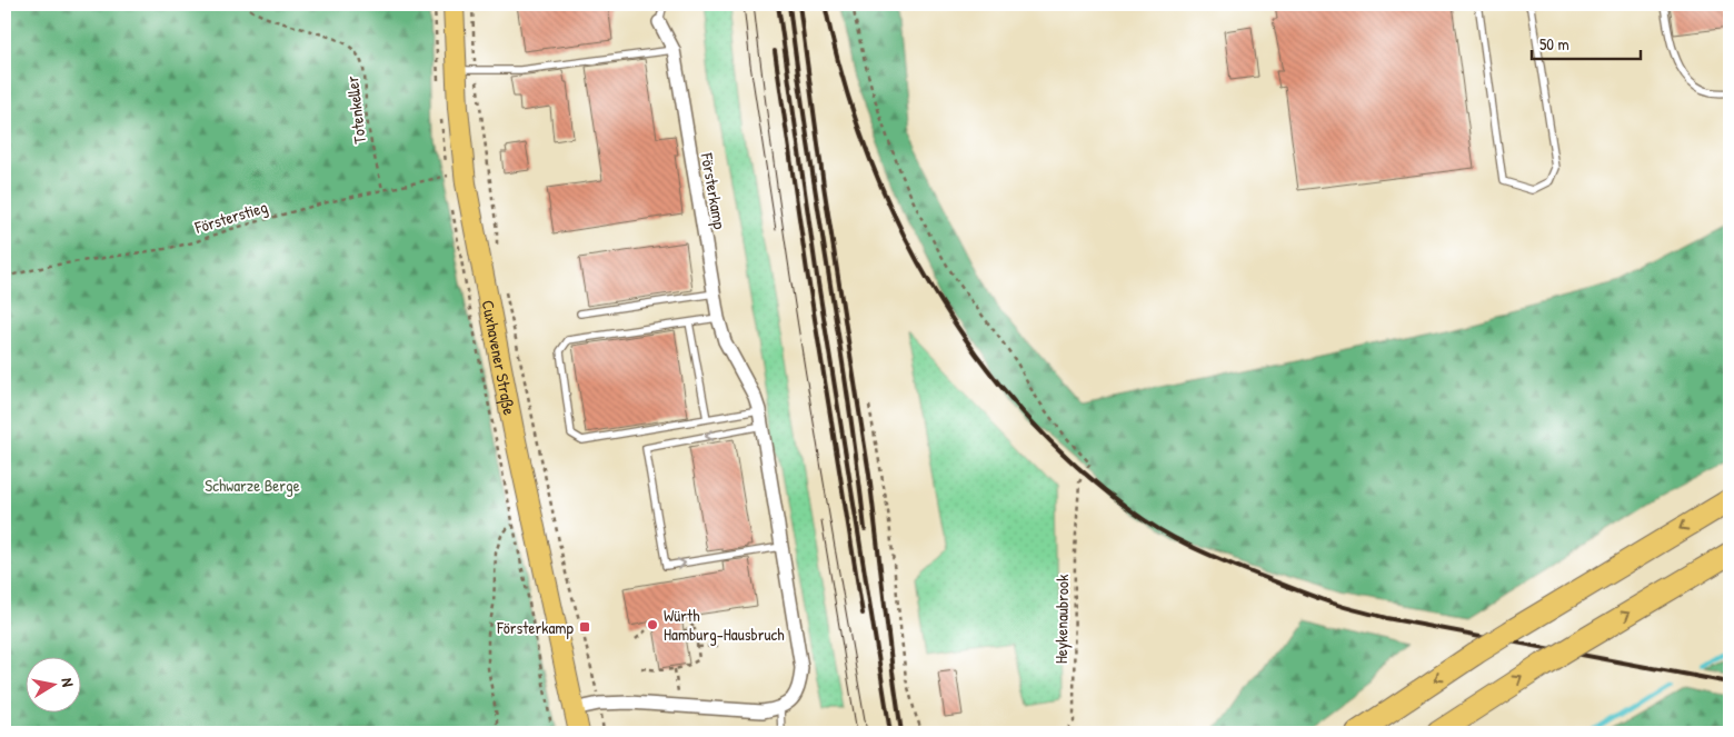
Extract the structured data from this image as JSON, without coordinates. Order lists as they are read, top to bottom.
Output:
{
  "streets": {
    "main road": ["Cuxhavener Straße"],
    "street": ["Försterkamp"],
    "path": ["Totenkeller", "Försterstieg", "Heykenaubrook"]
  },
  "crossings": [
    ["Totenkeller", "Försterstieg"],
    ["Försterstieg", "Cuxhavener Straße"]
  ],
  "parks": ["Schwarze Berge"],
  "places": {
    "other": ["Würth Hamburg-Hausbruch"],
    "transit": ["Försterkamp"]
  },
  "scale_bar": "50 m",
  "north": "right"
}
